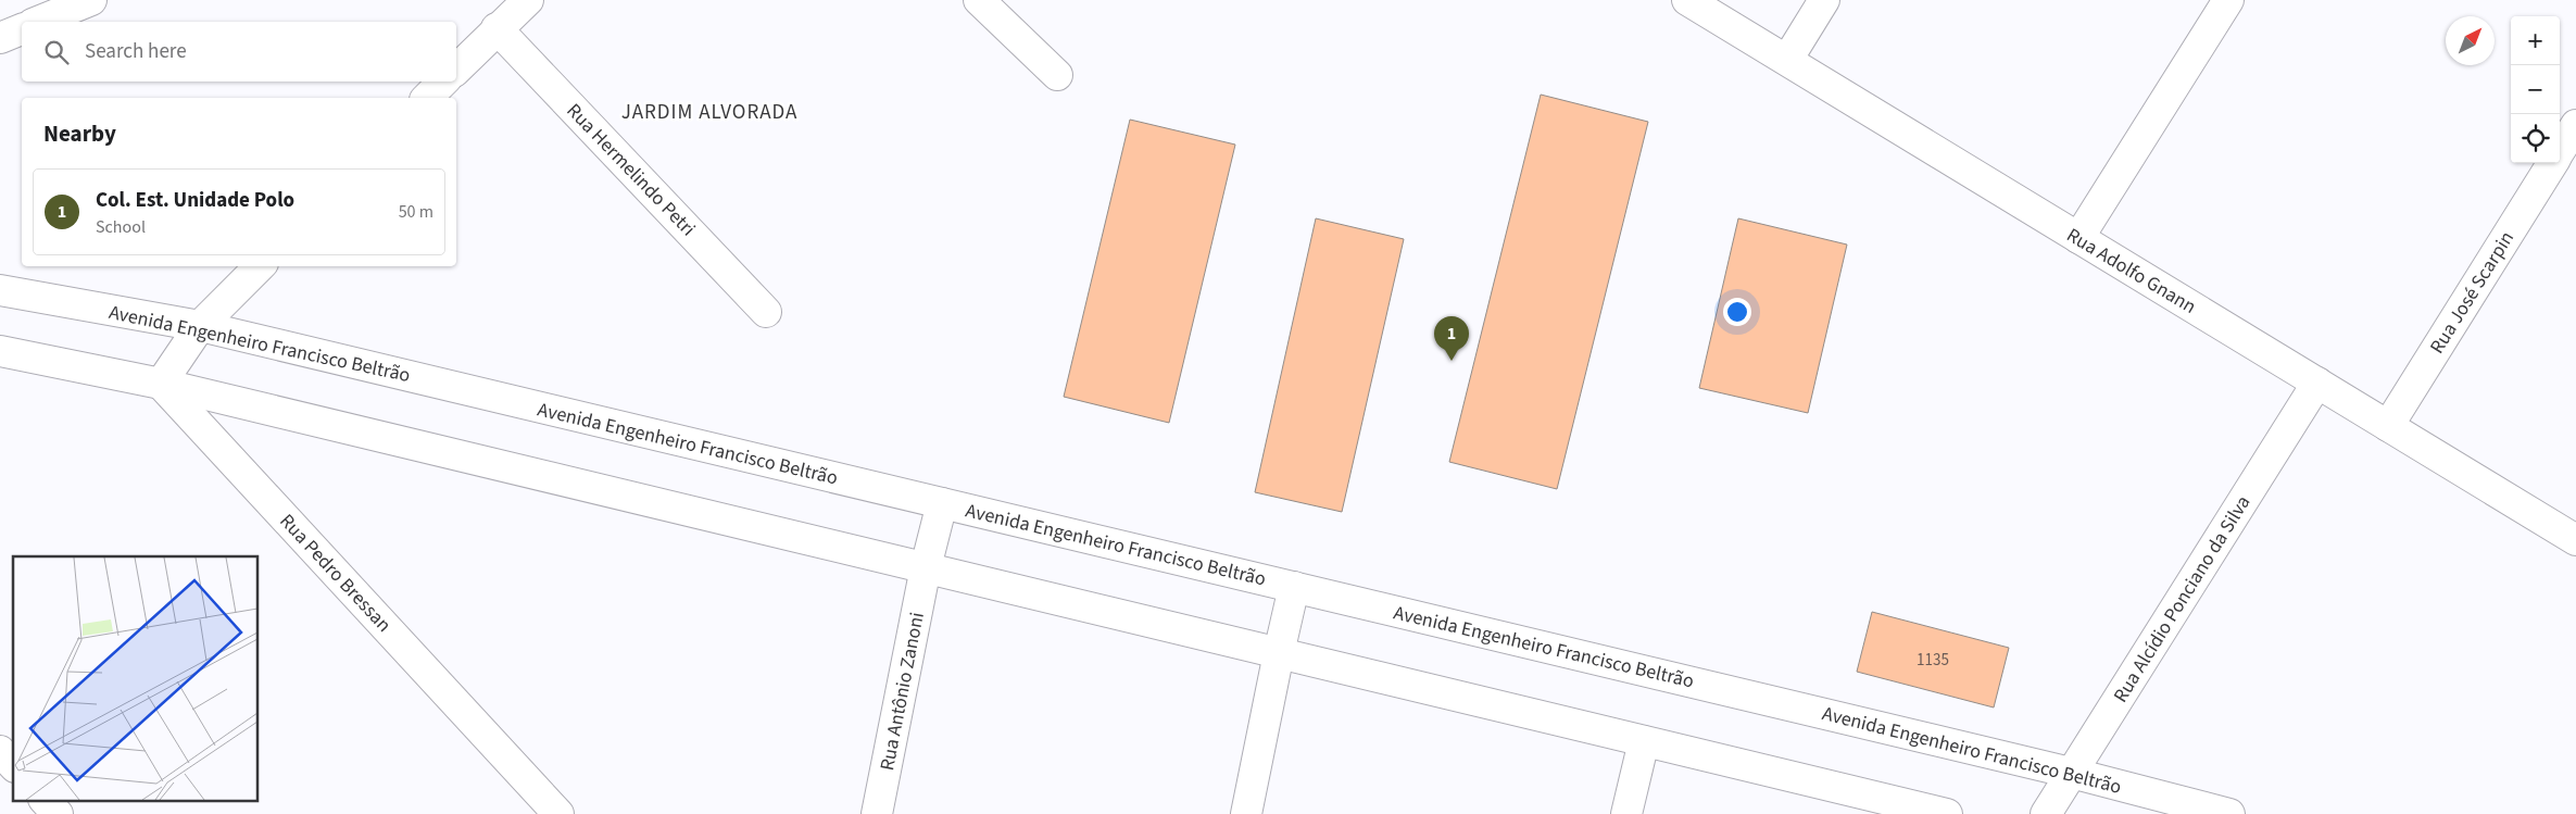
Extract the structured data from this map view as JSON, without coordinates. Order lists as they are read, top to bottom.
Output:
{
  "streets": {
    "street": [
      "Rua Hermelindo Petri",
      "Rua Adolfo Gnann",
      "Rua José Scarpin",
      "Avenida Engenheiro Francisco Beltrão",
      "Rua Pedro Bressan",
      "Rua Alcídio Ponciano da Silva",
      "Rua Antônio Zanoni"
    ]
  },
  "crossings": [
    ["Rua Adolfo Gnann", "Rua José Scarpin"],
    ["Rua Adolfo Gnann", "Rua Alcídio Ponciano da Silva"],
    ["Avenida Engenheiro Francisco Beltrão", "Rua Alcídio Ponciano da Silva"],
    ["Avenida Engenheiro Francisco Beltrão", "Rua Antônio Zanoni"]
  ],
  "districts": ["JARDIM ALVORADA"],
  "house_numbers": ["1135"],
  "north": "top right",
  "page": {
    "map_buttons": ["+", "−"],
    "search": "Search here",
    "heading": "Nearby",
    "list": [
      {
        "mark": "1",
        "name": "Col. Est. Unidade Polo",
        "note": "School",
        "value": "50 m"
      }
    ],
    "pins": "1"
  }
}
